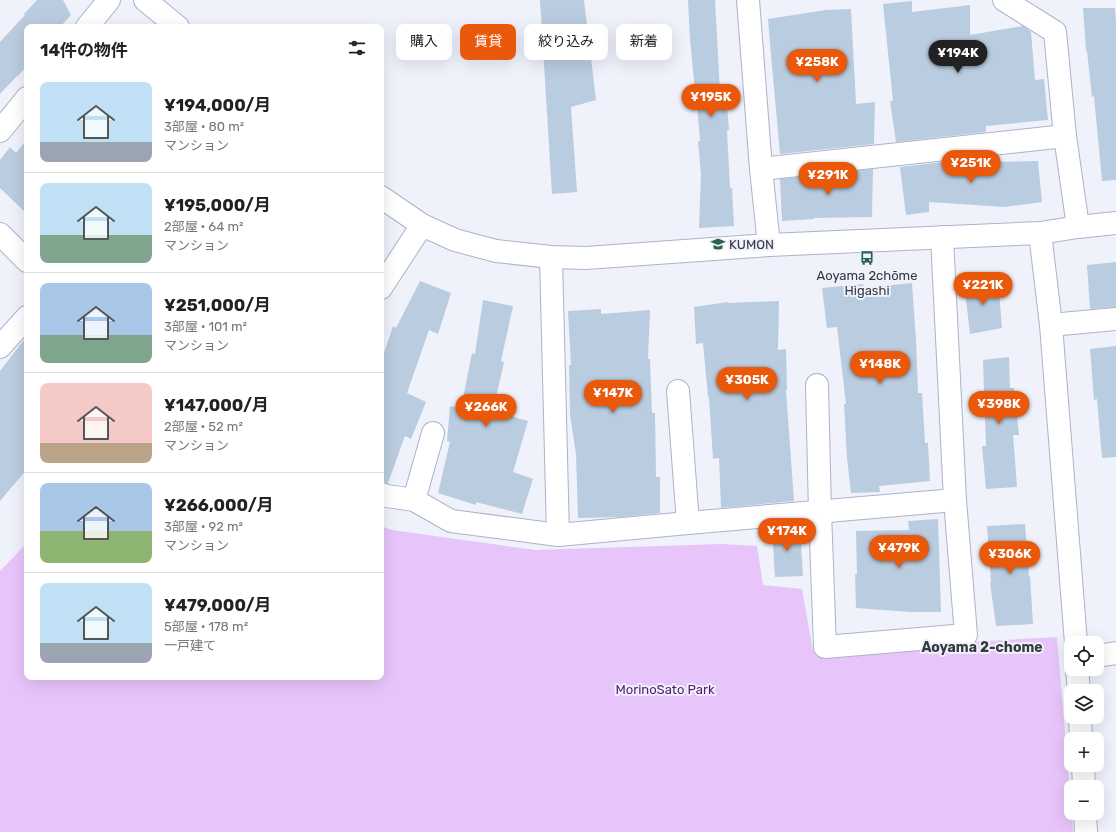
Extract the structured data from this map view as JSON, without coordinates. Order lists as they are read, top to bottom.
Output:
{
  "districts": ["Aoyama 2-chome"],
  "parks": ["MorinoSato Park"],
  "places": {
    "school or university": ["KUMON"],
    "bus stop": ["Aoyama 2chōme Higashi"]
  },
  "page": {
    "chip": [
      "購入",
      "賃貸",
      "絞り込み",
      "新着"
    ],
    "heading": "14件の物件",
    "price": [
      "¥194K",
      "¥258K",
      "¥195K",
      "¥251K",
      "¥291K",
      "¥221K",
      "¥148K",
      "¥305K",
      "¥147K",
      "¥398K",
      "¥266K",
      "¥174K",
      "¥479K",
      "¥306K"
    ],
    "list": [
      {
        "name": "¥194,000/月",
        "note": "3部屋 · 80 m² · マンション"
      },
      {
        "name": "¥195,000/月",
        "note": "2部屋 · 64 m² · マンション"
      },
      {
        "name": "¥251,000/月",
        "note": "3部屋 · 101 m² · マンション"
      },
      {
        "name": "¥147,000/月",
        "note": "2部屋 · 52 m² · マンション"
      },
      {
        "name": "¥266,000/月",
        "note": "3部屋 · 92 m² · マンション"
      },
      {
        "name": "¥479,000/月",
        "note": "5部屋 · 178 m² · 一戸建て"
      }
    ],
    "map_buttons": ["+", "−"]
  }
}
